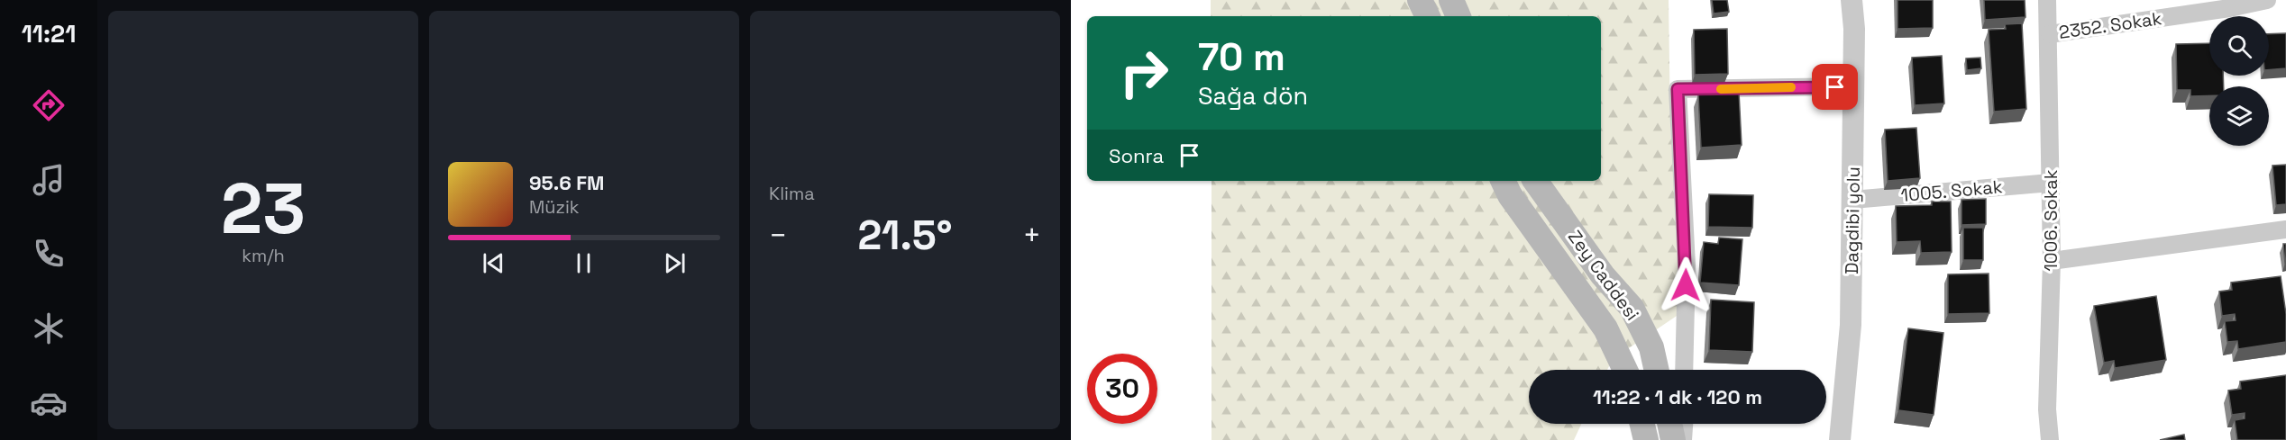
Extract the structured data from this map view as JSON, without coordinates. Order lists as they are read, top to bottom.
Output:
{
  "streets": {
    "main road": ["Zey Caddesi"],
    "street": [
      "2352. Sokak",
      "1005. Sokak",
      "Dagdibi yolu",
      "1006. Sokak"
    ]
  },
  "crossings": [
    ["2352. Sokak", "1006. Sokak"],
    ["1005. Sokak", "Dagdibi yolu"],
    ["1005. Sokak", "1006. Sokak"]
  ],
  "page": {
    "tabs": "11:21",
    "tile": [
      ["23", "km/h"],
      "Klima"
    ],
    "turn": ["70 m", "Sağa dön"],
    "then": "Sonra",
    "song": ["95.6 FM", "Müzik"],
    "heat": ["−", "21.5°", "+"],
    "limit": "30",
    "trip": "11:22 · 1 dk · 120 m"
  }
}
